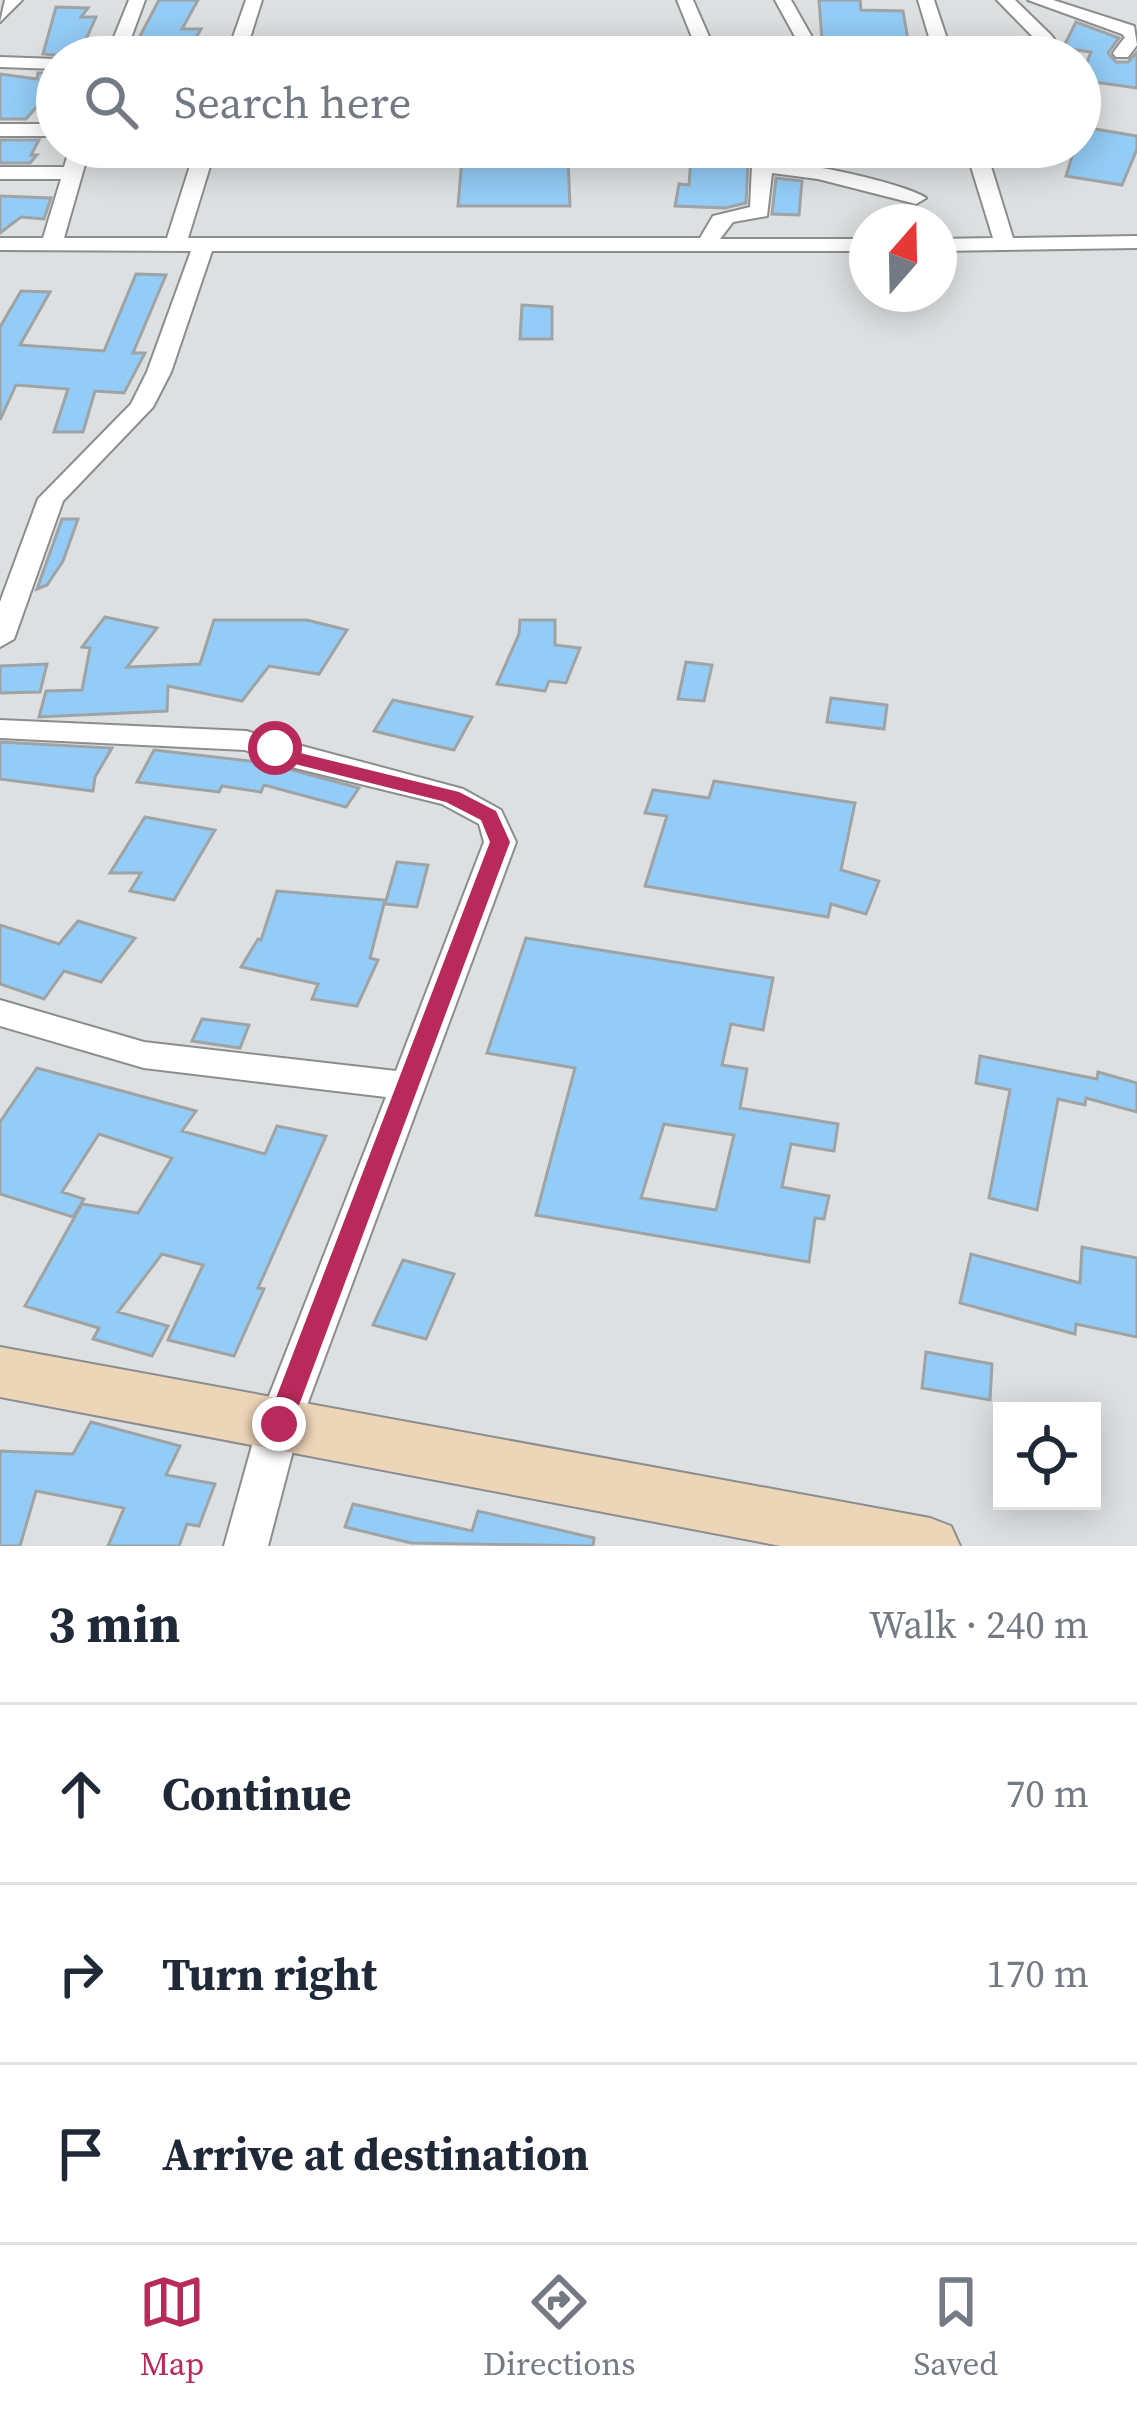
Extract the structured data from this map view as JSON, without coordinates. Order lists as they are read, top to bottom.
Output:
{
  "north": "top",
  "page": {
    "search": "Search here",
    "heading": ["3 min", "Walk · 240 m"],
    "list": [
      ["Continue", "70 m"],
      ["Turn right", "170 m"],
      "Arrive at destination"
    ],
    "nav": ["Map", "Directions", "Saved"]
  }
}
